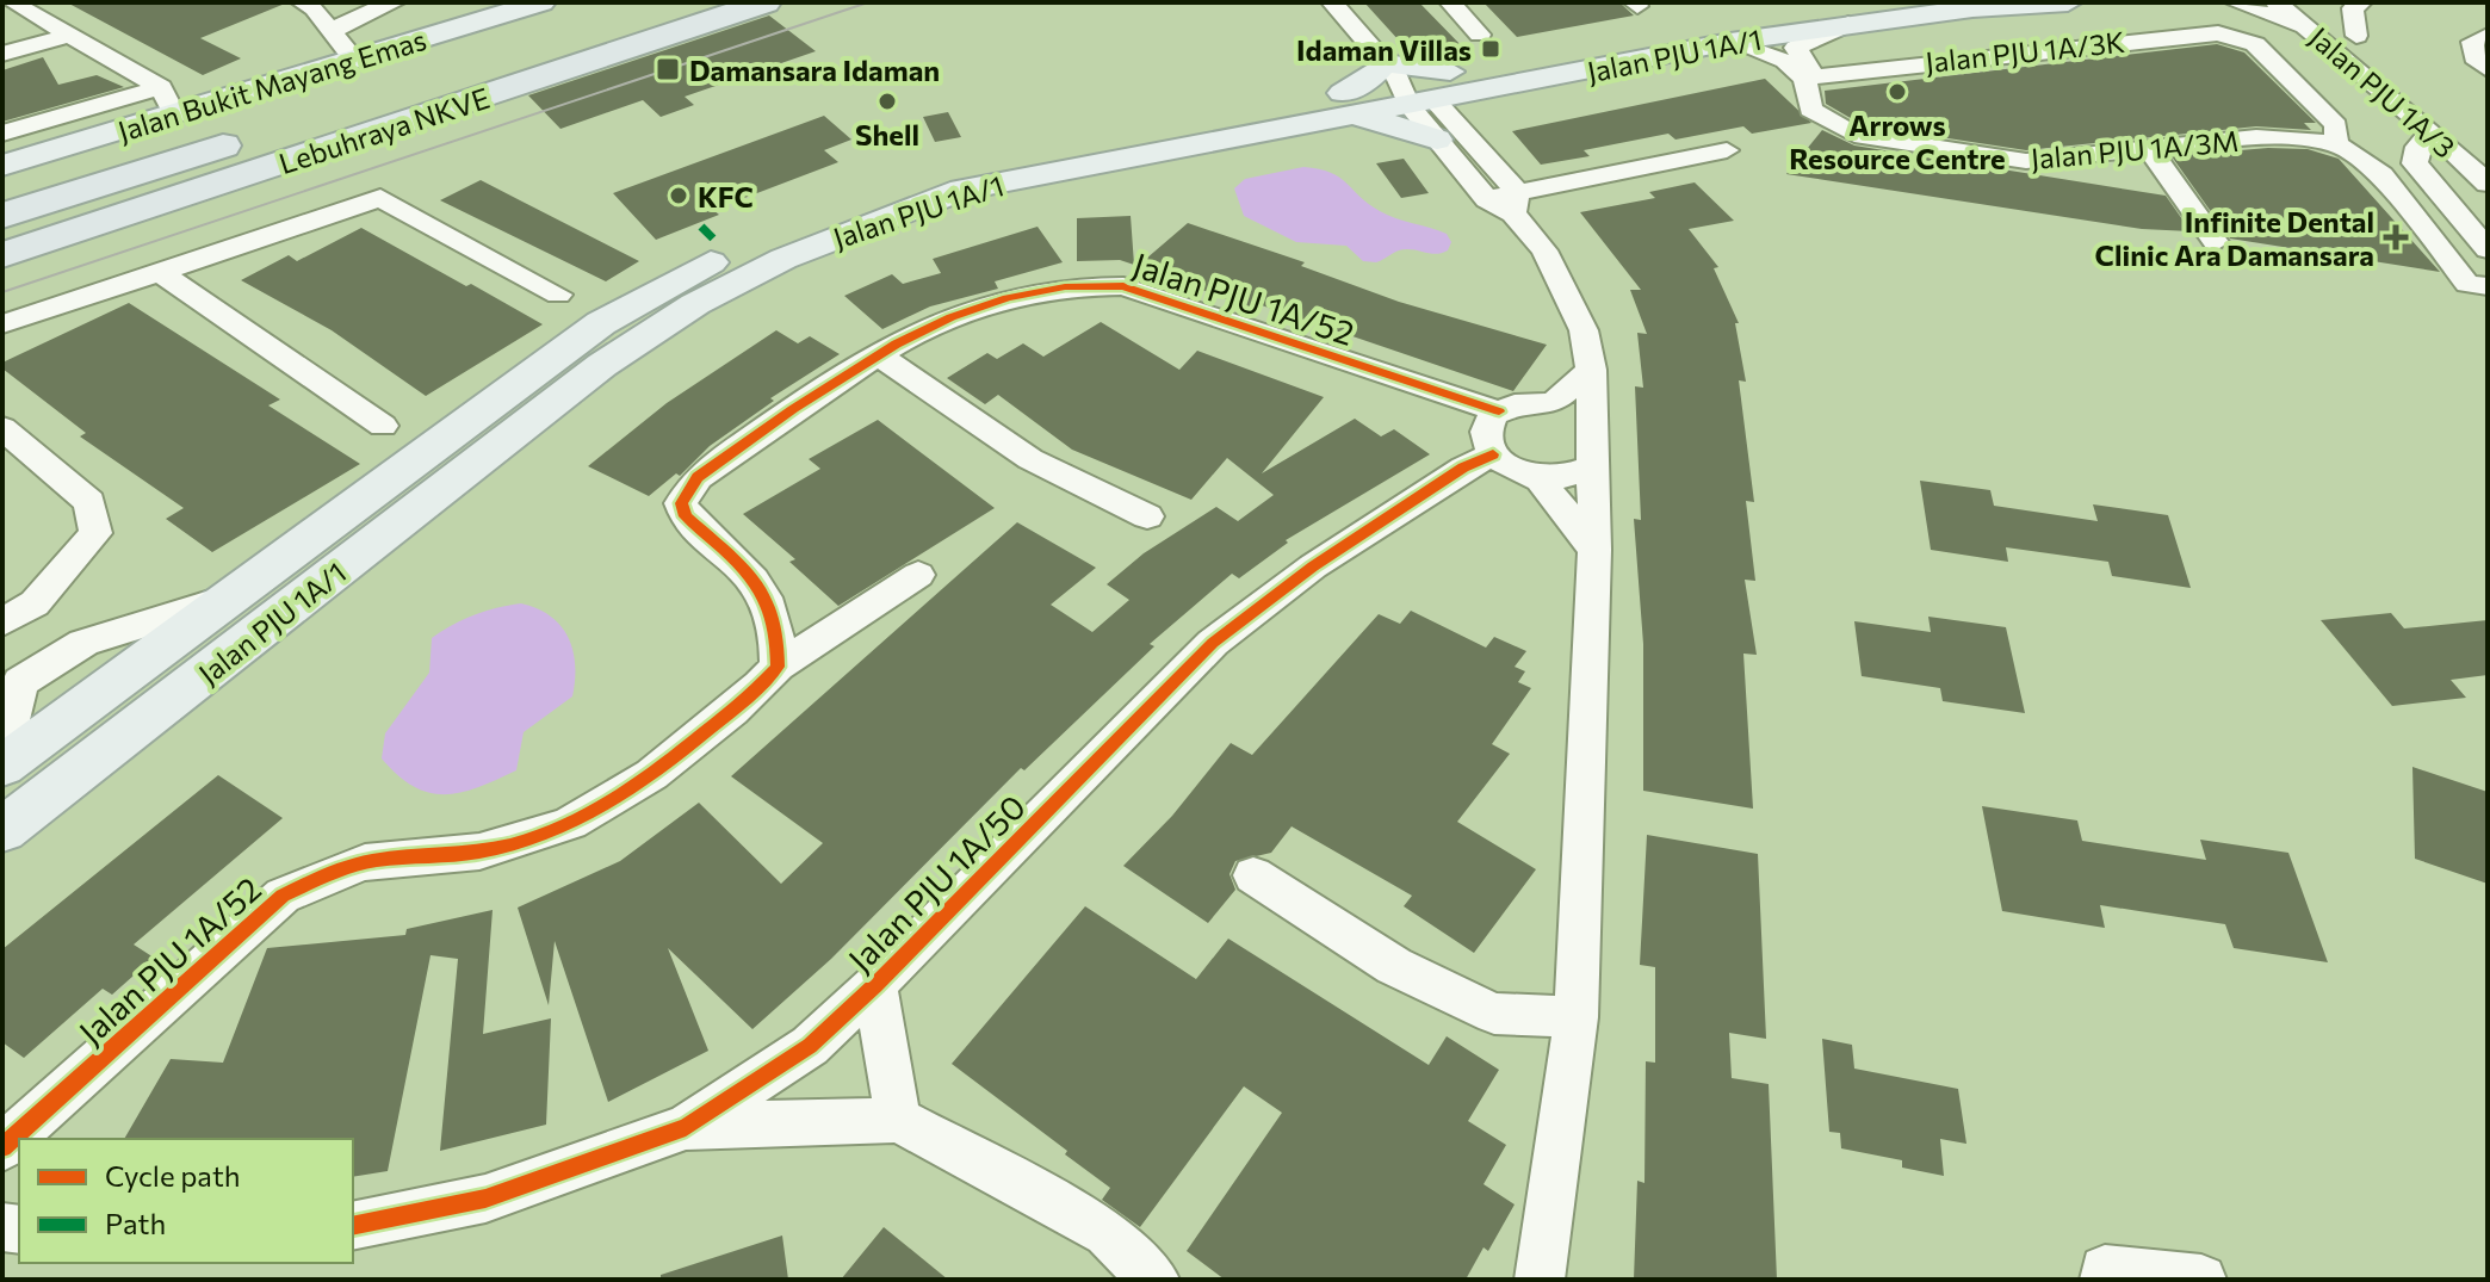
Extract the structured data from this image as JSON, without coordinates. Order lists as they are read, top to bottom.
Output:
{
  "streets": {
    "highway": ["Lebuhraya NKVE"],
    "main road": ["Jalan PJU 1A/1", "Jalan Bukit Mayang Emas"],
    "street": [
      "Jalan PJU 1A/3K",
      "Jalan PJU 1A/3",
      "Jalan PJU 1A/3M",
      "Jalan PJU 1A/52",
      "Jalan PJU 1A/50"
    ]
  },
  "crossings": [
    ["Jalan PJU 1A/3K", "Jalan PJU 1A/3M"],
    ["Jalan PJU 1A/52", "Jalan PJU 1A/50"]
  ],
  "places": {
    "transit": ["Idaman Villas", "Damansara Idaman"],
    "other": ["Arrows Resource Centre", "Shell", "KFC"],
    "health": ["Infinite Dental Clinic Ara Damansara"]
  },
  "legend": ["Cycle path", "Path"]
}
